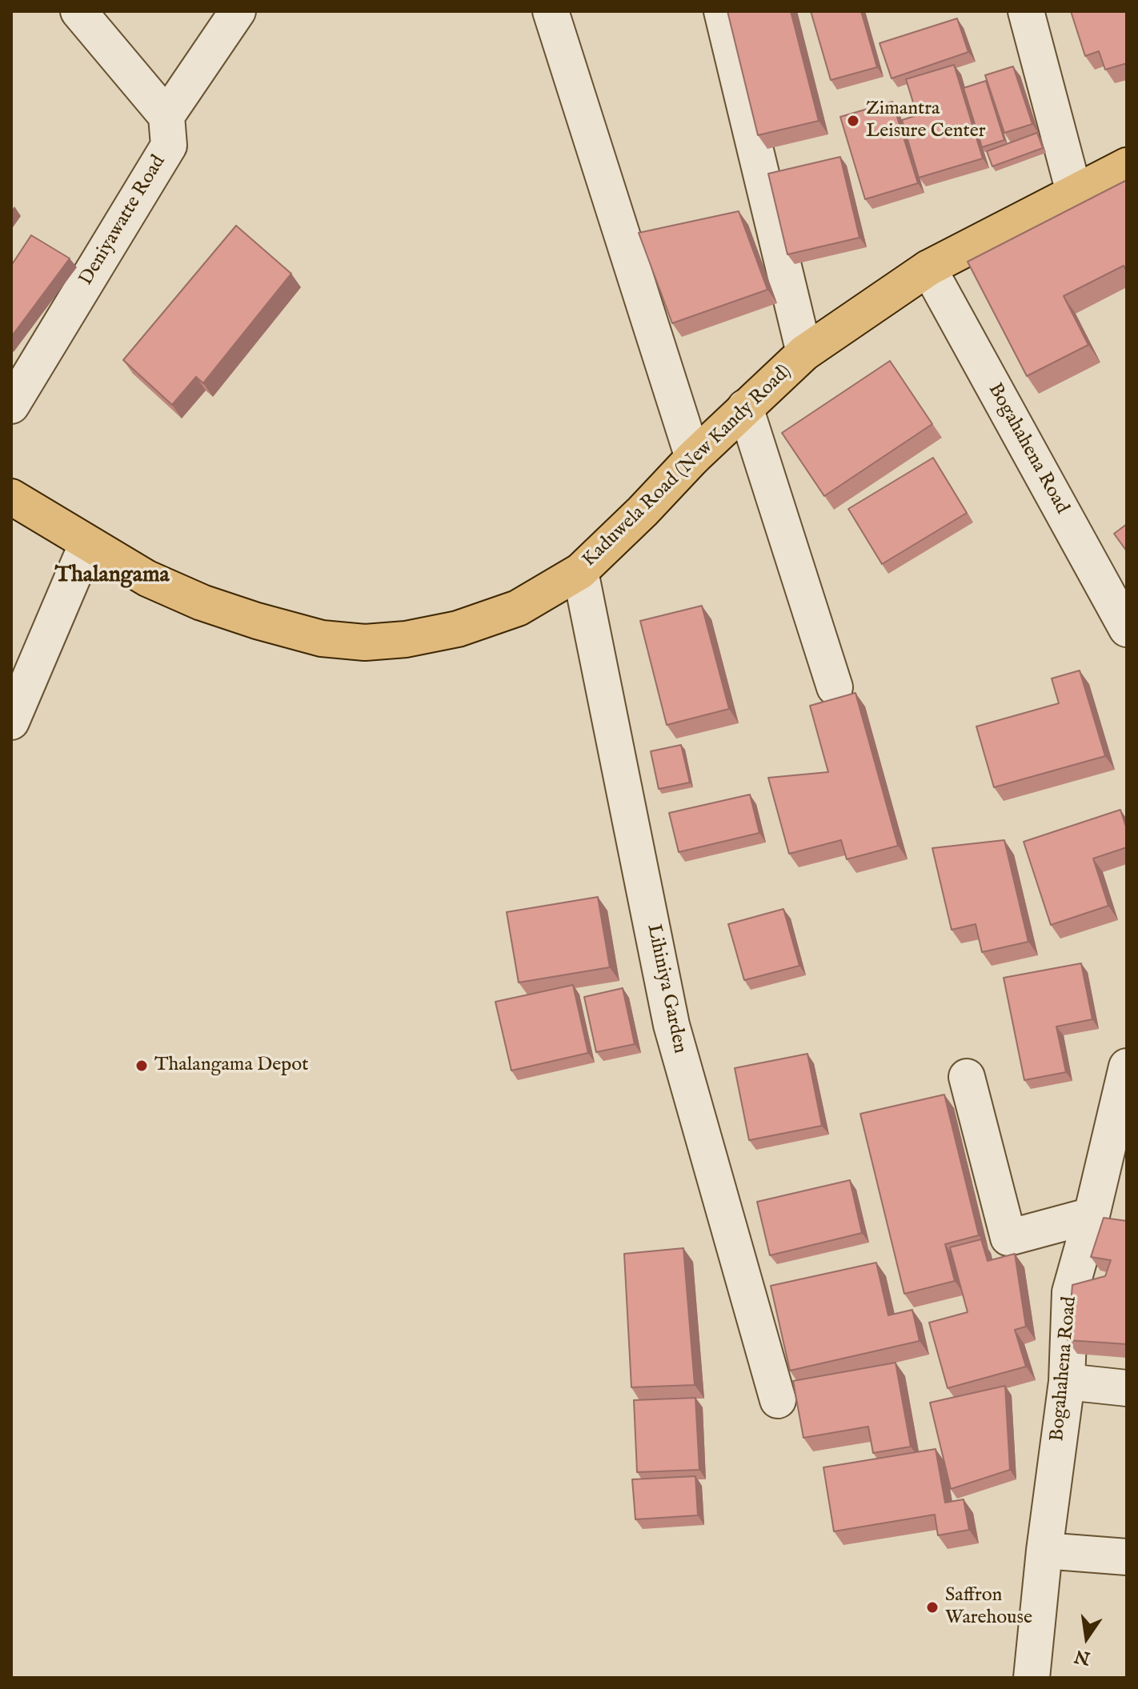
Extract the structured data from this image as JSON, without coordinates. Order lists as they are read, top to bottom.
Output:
{
  "streets": {
    "main road": ["Kaduwela Road (New Kandy Road)"],
    "street": ["Deniyawatte Road", "Bogahahena Road", "Lihiniya Garden"]
  },
  "crossings": [
    ["Bogahahena Road", "Kaduwela Road (New Kandy Road)"],
    ["Kaduwela Road (New Kandy Road)", "Lihiniya Garden"]
  ],
  "districts": ["Thalangama"],
  "places": ["Zimantra Leisure Center", "Thalangama Depot", "Saffron Warehouse"],
  "north": "bottom"
}
